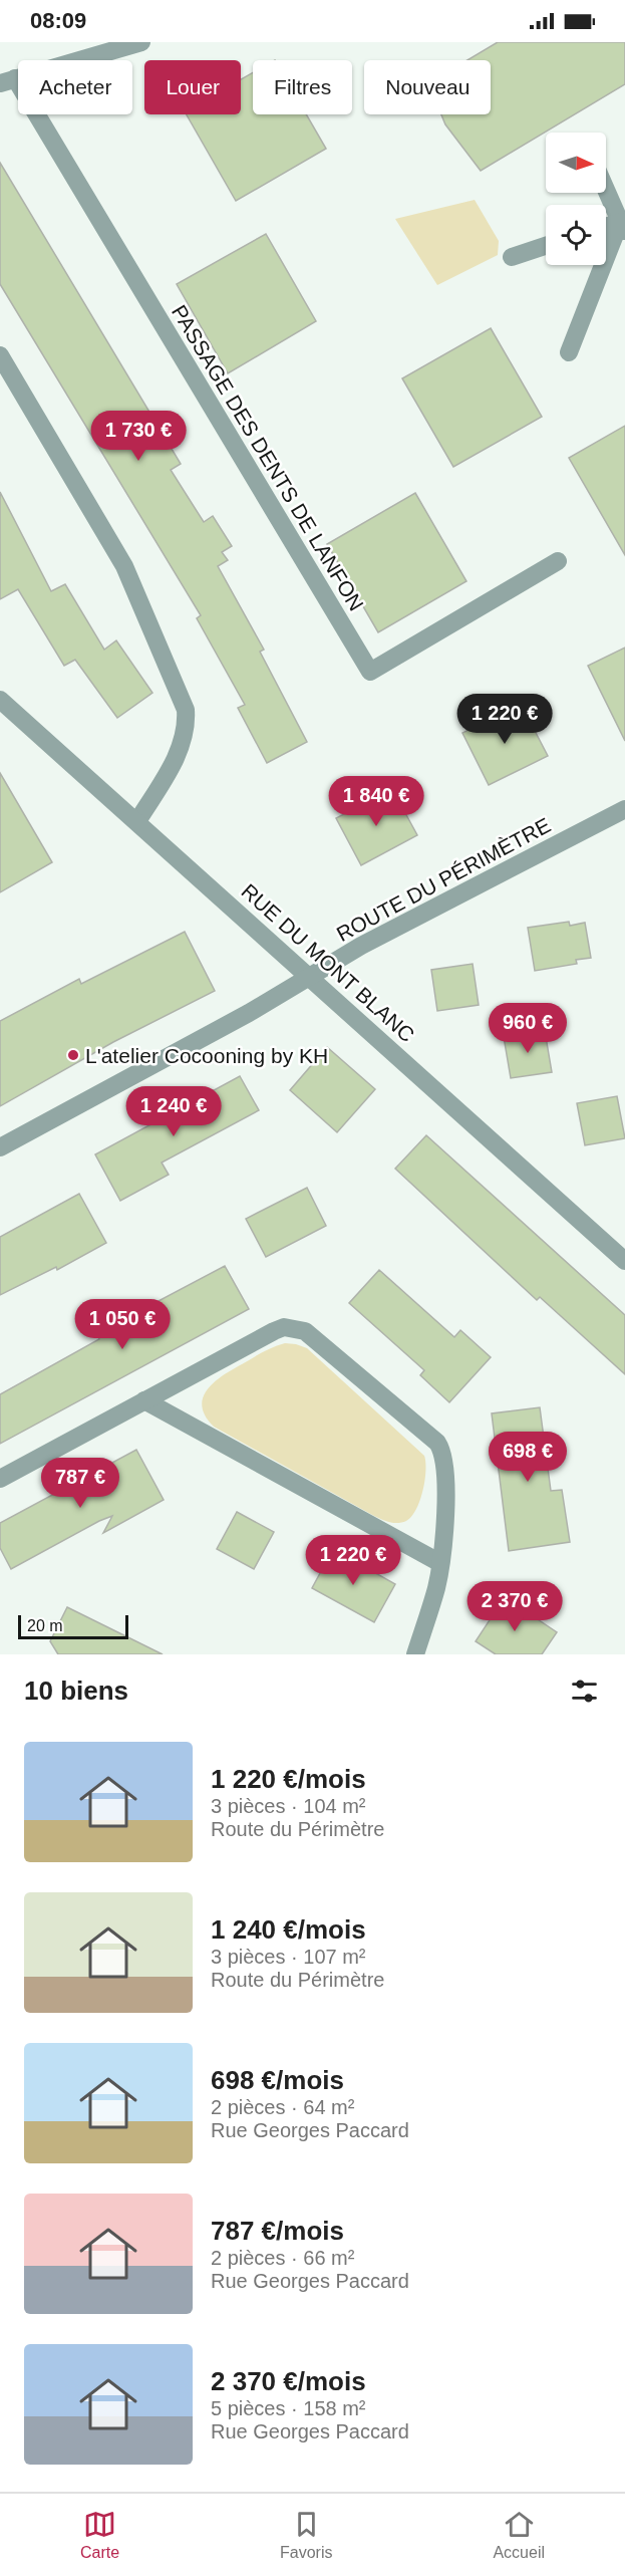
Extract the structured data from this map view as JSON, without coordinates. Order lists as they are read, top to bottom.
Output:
{
  "streets": {
    "street": ["PASSAGE DES DENTS DE LANFON", "ROUTE DU PÉRIMÈTRE", "RUE DU MONT BLANC"]
  },
  "crossings": [
    ["ROUTE DU PÉRIMÈTRE", "RUE DU MONT BLANC"]
  ],
  "places": ["L'atelier Cocooning by KH"],
  "scale_bar": "20 m",
  "north": "right",
  "page": {
    "status": "08:09",
    "chip": [
      "Acheter",
      "Louer",
      "Filtres",
      "Nouveau"
    ],
    "price": [
      "1 730 €",
      "1 220 €",
      "1 840 €",
      "960 €",
      "1 240 €",
      "1 050 €",
      "698 €",
      "787 €",
      "1 220 €",
      "2 370 €"
    ],
    "scale": "20 m",
    "heading": "10 biens",
    "list": [
      {
        "name": "1 220 €/mois",
        "note": "3 pièces · 104 m² · Route du Périmètre"
      },
      {
        "name": "1 240 €/mois",
        "note": "3 pièces · 107 m² · Route du Périmètre"
      },
      {
        "name": "698 €/mois",
        "note": "2 pièces · 64 m² · Rue Georges Paccard"
      },
      {
        "name": "787 €/mois",
        "note": "2 pièces · 66 m² · Rue Georges Paccard"
      },
      {
        "name": "2 370 €/mois",
        "note": "5 pièces · 158 m² · Rue Georges Paccard"
      }
    ],
    "tabs": ["Carte", "Favoris", "Accueil"]
  }
}
